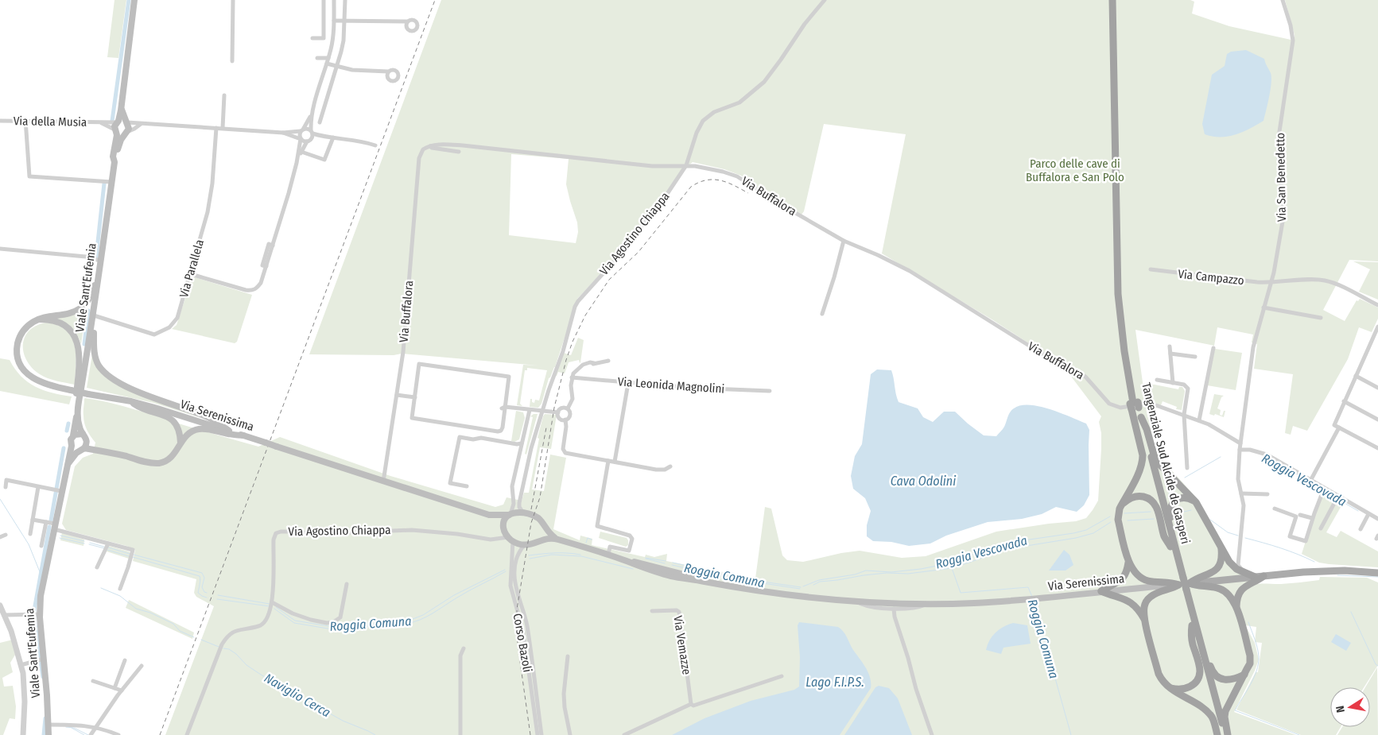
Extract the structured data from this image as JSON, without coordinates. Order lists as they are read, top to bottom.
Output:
{
  "streets": {
    "highway": ["Tangenziale Sud Alcide de Gasperi"],
    "main road": ["Viale Sant'Eufemia", "Via Serenissima"],
    "street": [
      "Via della Musia",
      "Via San Benedetto",
      "Via Buffalora",
      "Via Agostino Chiappa",
      "Via Parallela",
      "Via Campazzo",
      "Via Leonida Magnolini",
      "Corso Bazoli",
      "Via Vemazze"
    ]
  },
  "crossings": [
    ["Via della Musia", "Via Parallela"],
    ["Via della Musia", "Viale Sant'Eufemia"],
    ["Via San Benedetto", "Via Buffalora"],
    ["Via San Benedetto", "Via Campazzo"],
    ["Via Buffalora", "Via Agostino Chiappa"],
    ["Via Buffalora", "Via Serenissima"],
    ["Via Agostino Chiappa", "Via Serenissima"],
    ["Via Parallela", "Viale Sant'Eufemia"],
    ["Via Serenissima", "Tangenziale Sud Alcide de Gasperi"]
  ],
  "water": [
    "Roggia Vescovada",
    "Cava Odolini",
    "Roggia Comuna",
    "Lago F.I.P.S.",
    "Naviglio Cerca"
  ],
  "parks": ["Parco delle cave di Buffalora e San Polo"],
  "north": "left"
}
